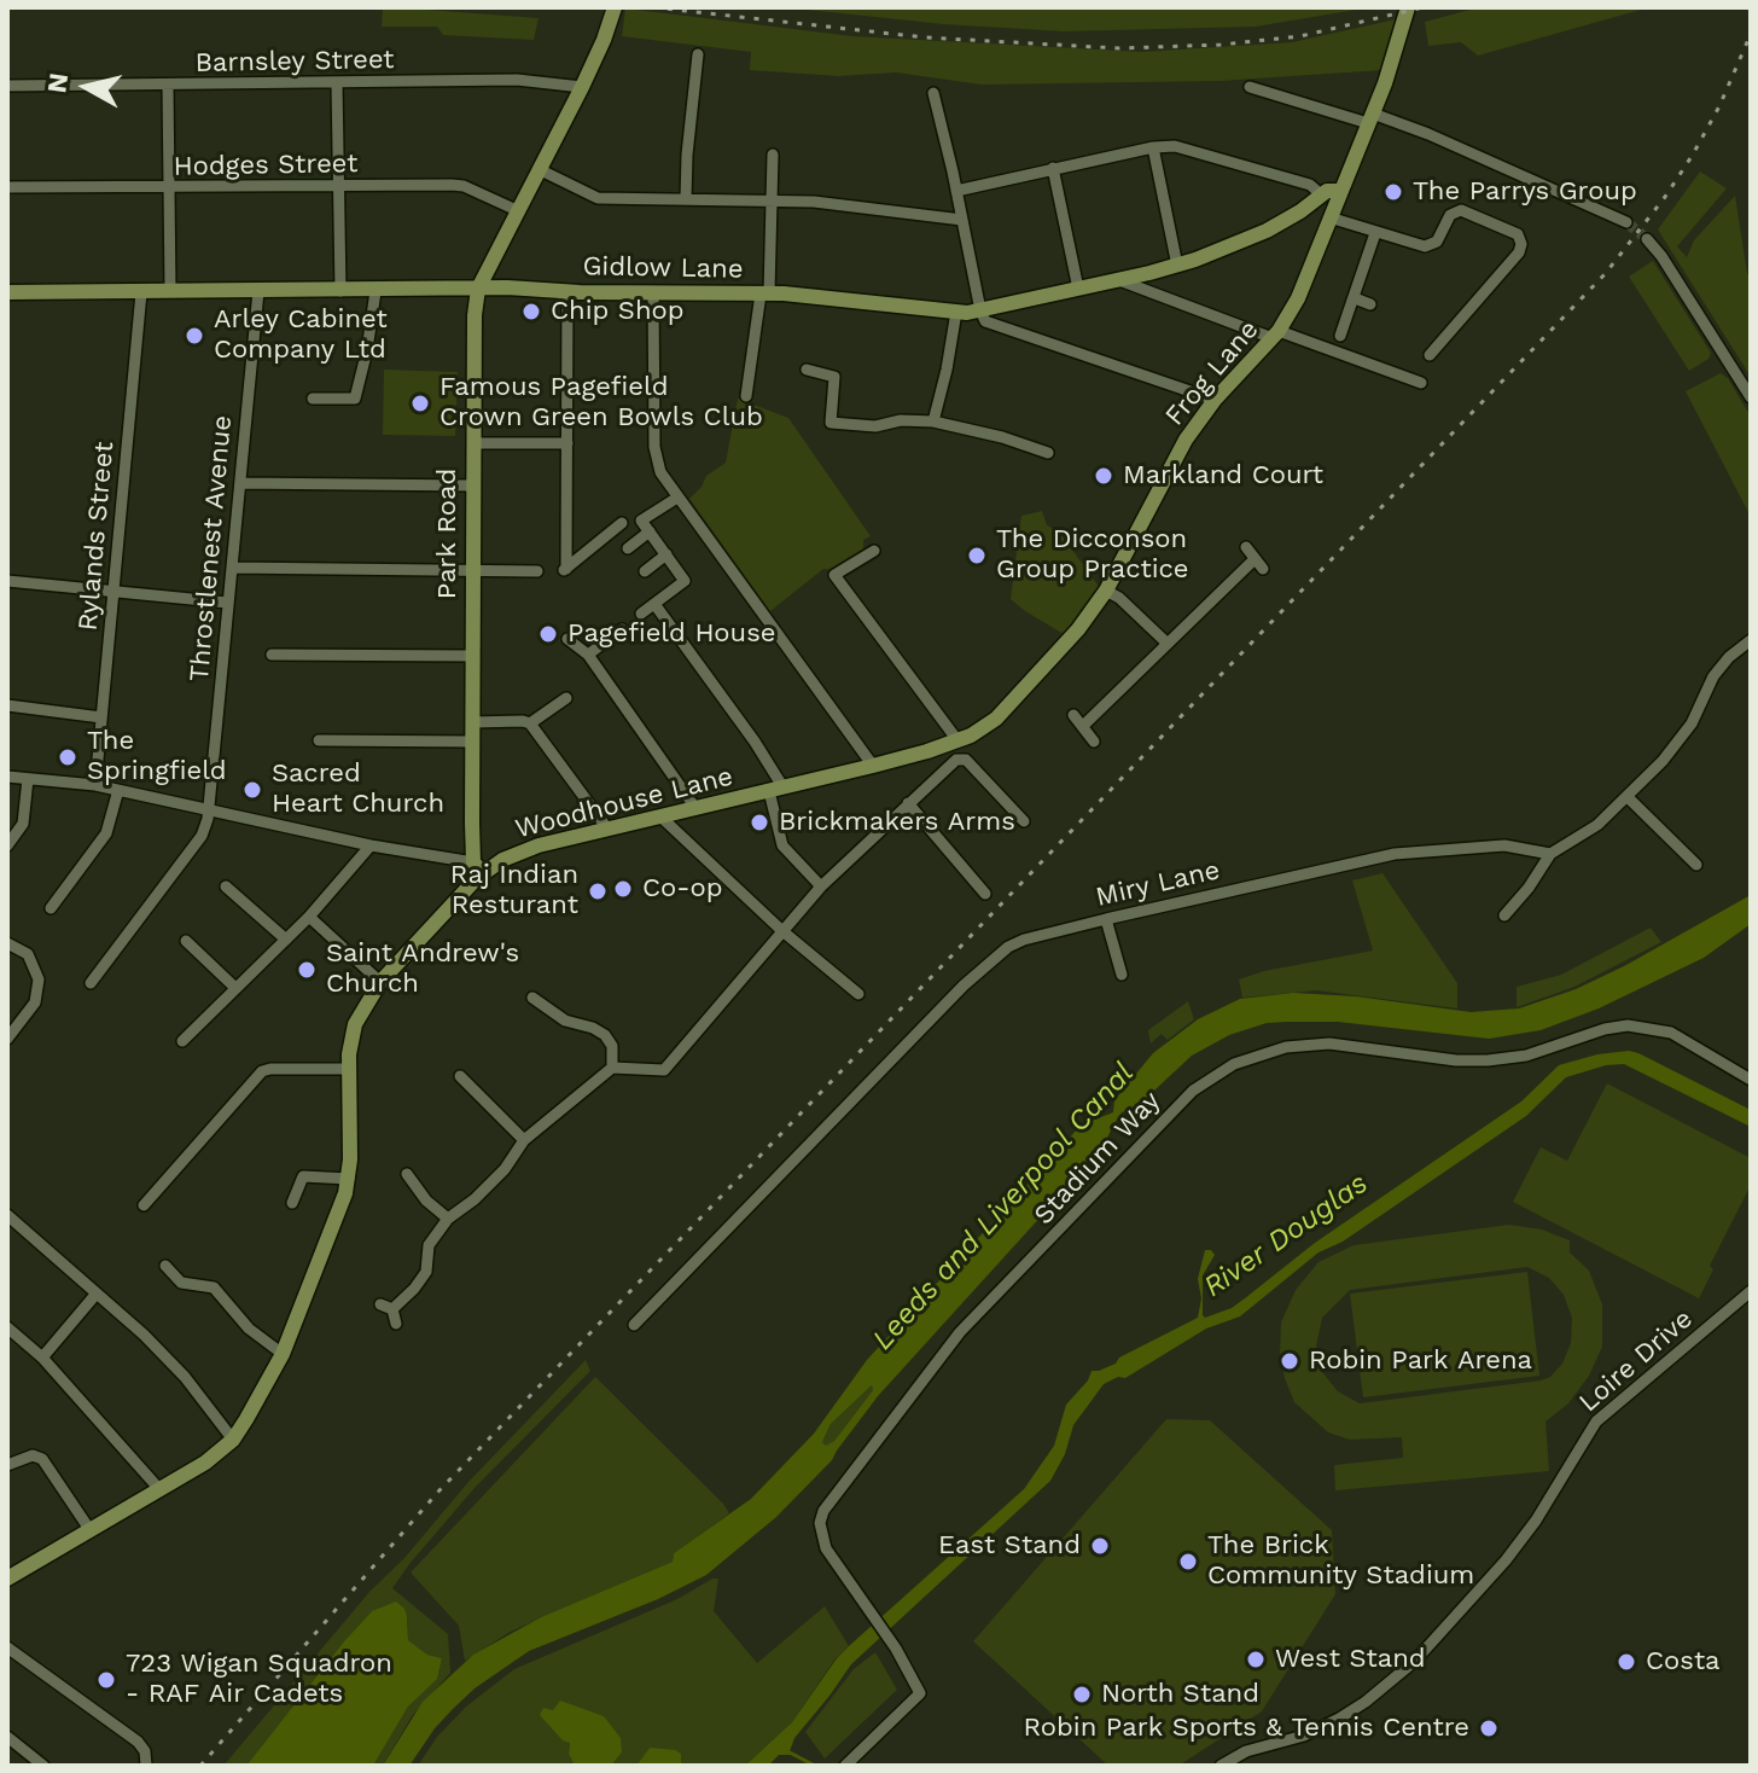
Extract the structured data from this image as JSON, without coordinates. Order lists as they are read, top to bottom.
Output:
{
  "streets": {
    "street": [
      "Barnsley Street",
      "Hodges Street",
      "Gidlow Lane",
      "Frog Lane",
      "Park Road",
      "Rylands Street",
      "Throstlenest Avenue",
      "Woodhouse Lane",
      "Miry Lane",
      "Stadium Way",
      "Loire Drive"
    ]
  },
  "crossings": [
    ["Barnsley Street", "Park Road"],
    ["Hodges Street", "Park Road"],
    ["Gidlow Lane", "Frog Lane"],
    ["Gidlow Lane", "Park Road"],
    ["Gidlow Lane", "Rylands Street"],
    ["Gidlow Lane", "Throstlenest Avenue"],
    ["Frog Lane", "Woodhouse Lane"],
    ["Park Road", "Woodhouse Lane"]
  ],
  "water": ["Leeds and Liverpool Canal", "River Douglas"],
  "places": [
    "The Parrys Group",
    "Chip Shop",
    "Arley Cabinet Company Ltd",
    "Famous Pagefield Crown Green Bowls Club",
    "Markland Court",
    "The Dicconson Group Practice",
    "Pagefield House",
    "The Springfield",
    "Sacred Heart Church",
    "Brickmakers Arms",
    "Co-op",
    "Raj Indian Resturant",
    "Saint Andrew's Church",
    "Robin Park Arena",
    "East Stand",
    "The Brick Community Stadium",
    "West Stand",
    "Costa",
    "723 Wigan Squadron - RAF Air Cadets",
    "North Stand",
    "Robin Park Sports & Tennis Centre"
  ],
  "north": "left"
}
